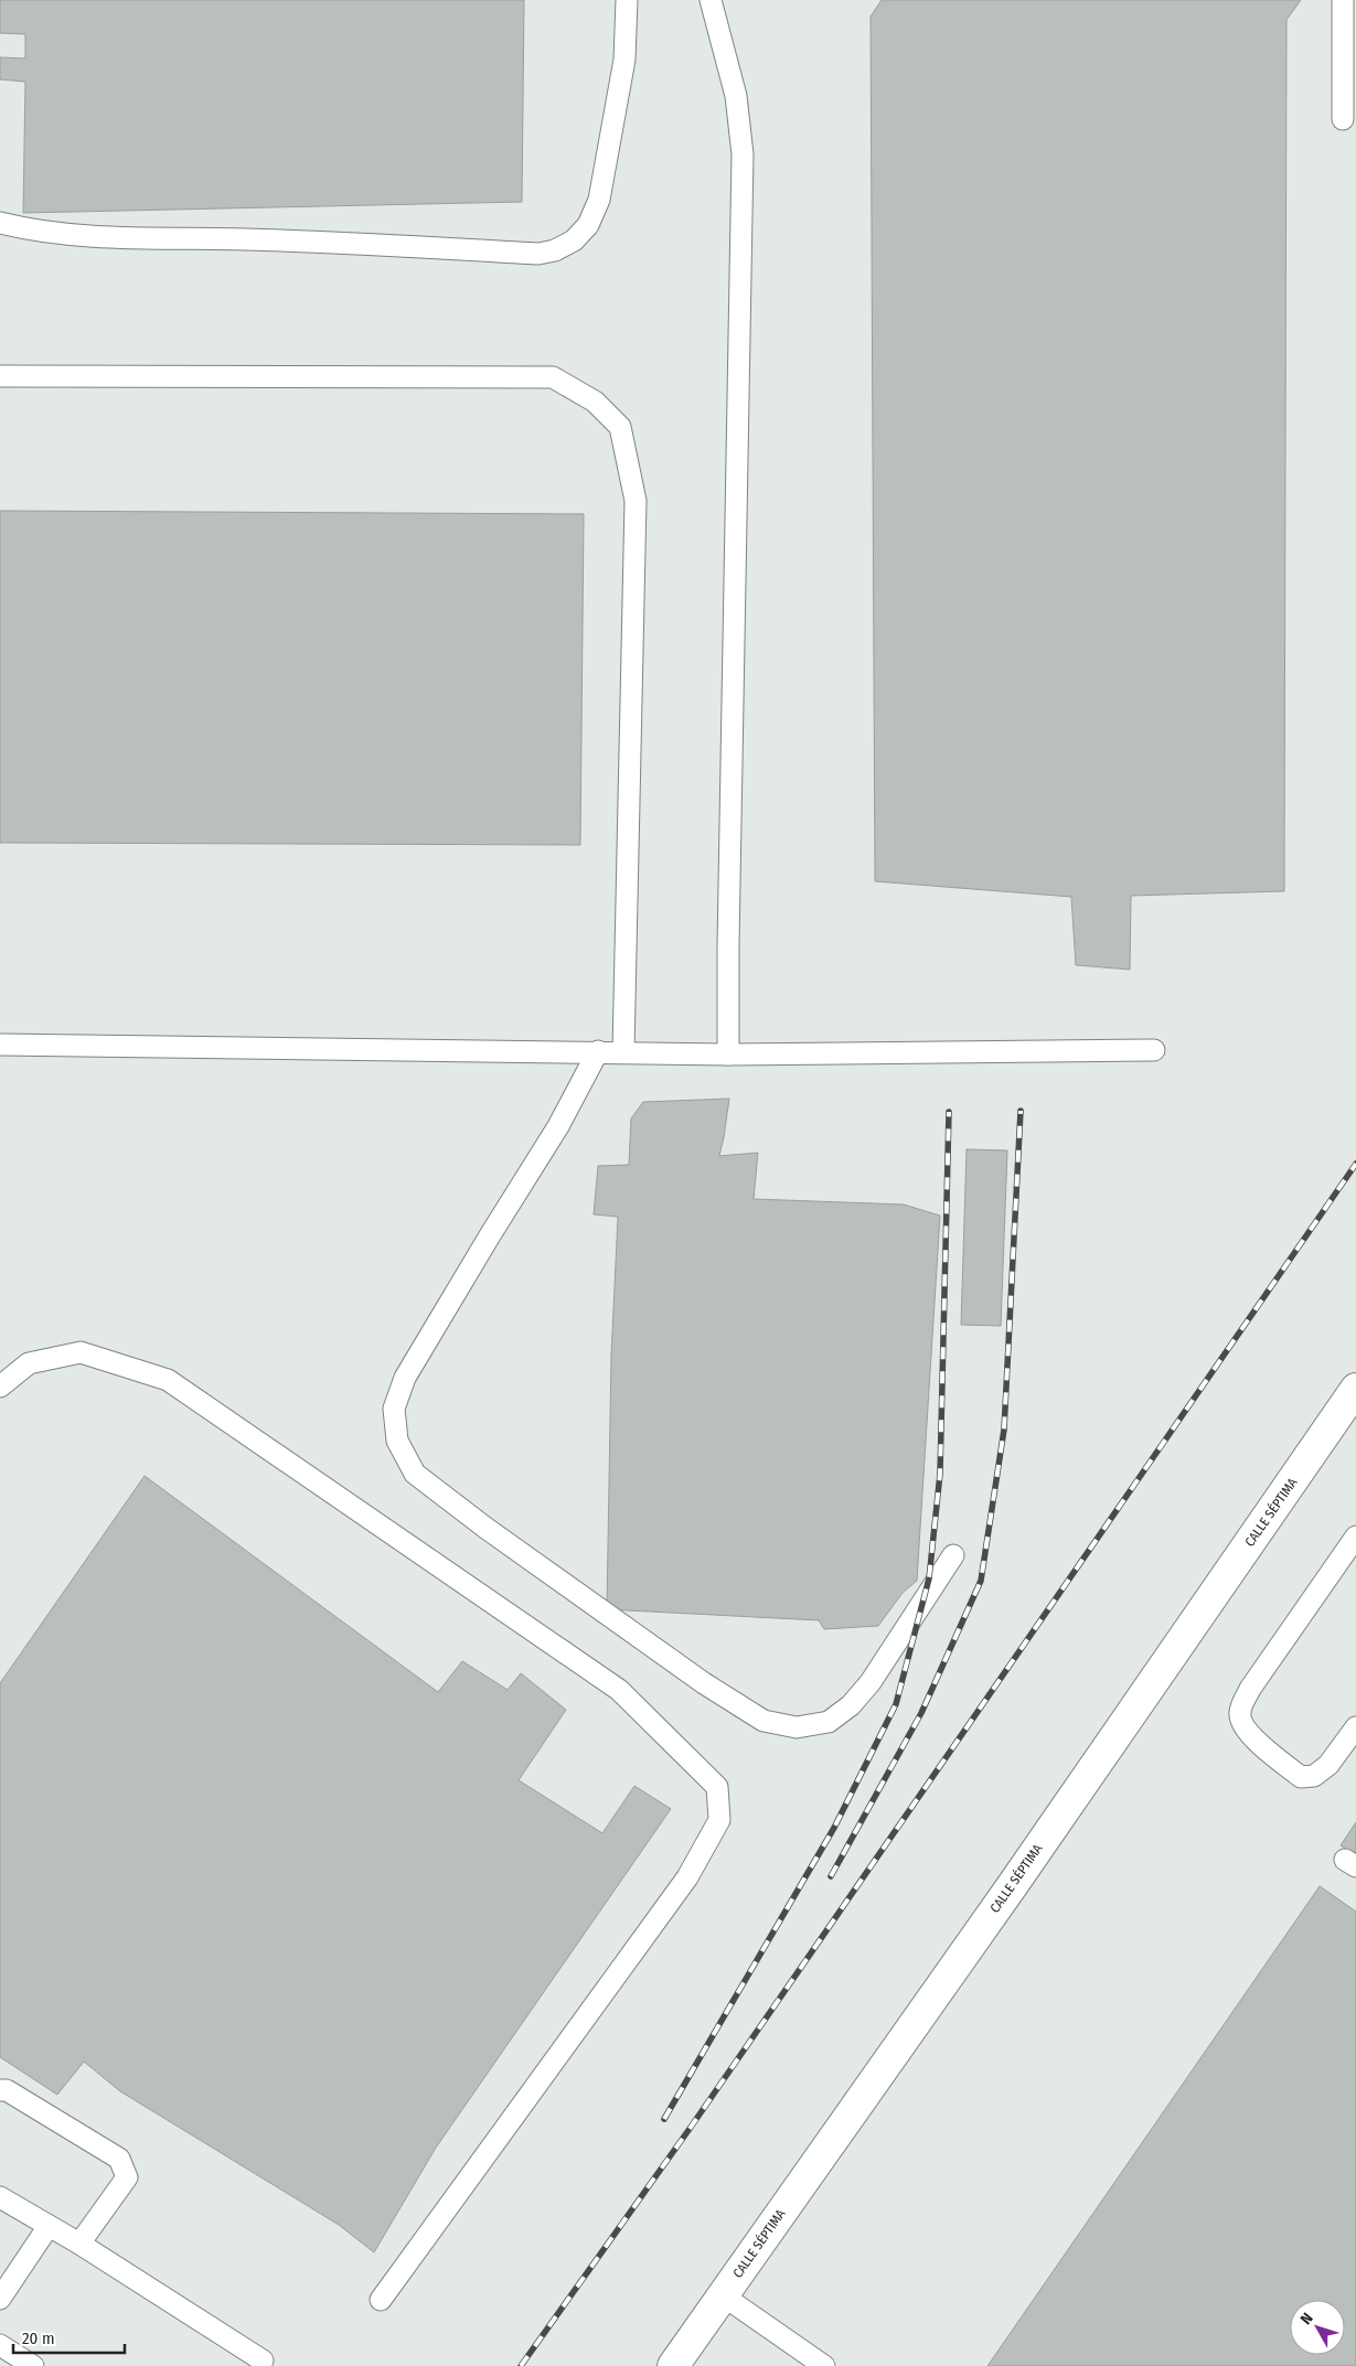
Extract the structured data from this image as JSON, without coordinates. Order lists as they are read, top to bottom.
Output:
{
  "streets": {
    "street": ["CALLE SÉPTIMA"]
  },
  "scale_bar": "20 m",
  "north": "top left"
}
